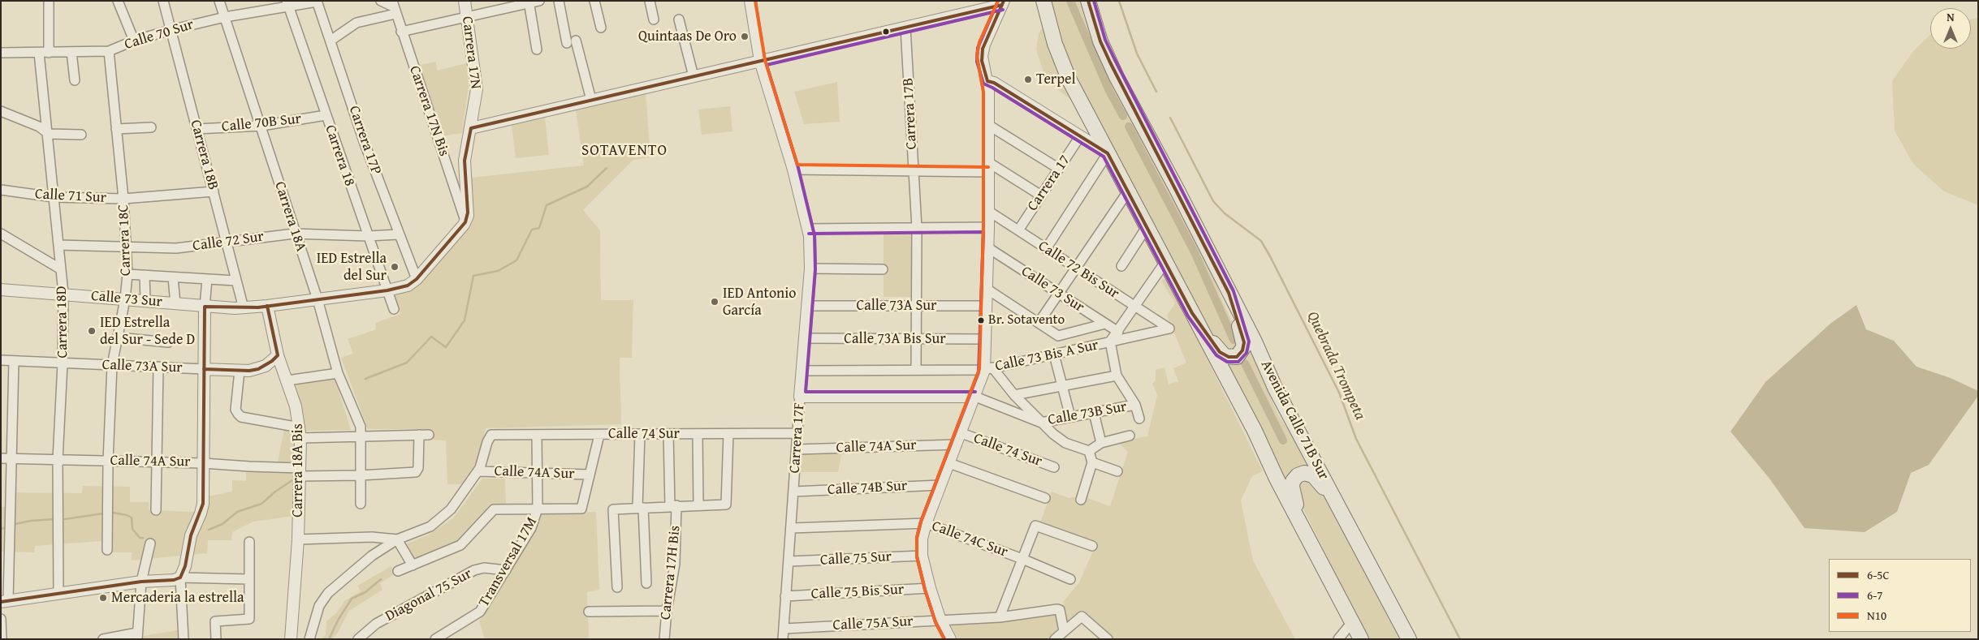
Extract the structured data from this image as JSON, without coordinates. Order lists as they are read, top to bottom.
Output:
{
  "streets": {
    "highway": ["Avenida Calle 71B Sur"],
    "street": [
      "Calle 70 Sur",
      "Carrera 17N",
      "Carrera 17N Bis",
      "Carrera 17B",
      "Calle 70B Sur",
      "Carrera 17P",
      "Carrera 18B",
      "Carrera 18",
      "Carrera 17",
      "Calle 71 Sur",
      "Carrera 18A",
      "Carrera 18C",
      "Calle 72 Sur",
      "Calle 72 Bis Sur",
      "Calle 73 Sur",
      "Calle 73A Sur",
      "Carrera 18D",
      "Calle 73A Bis Sur",
      "Calle 73 Bis A Sur",
      "Calle 73B Sur",
      "Calle 74 Sur",
      "Carrera 17F",
      "Calle 74A Sur",
      "Carrera 18A Bis",
      "Calle 74B Sur",
      "Calle 74C Sur",
      "Calle 75 Sur",
      "Transversal 17M",
      "Carrera 17H Bis",
      "Calle 75 Bis Sur",
      "Diagonal 75 Sur",
      "Calle 75A Sur"
    ]
  },
  "crossings": [
    ["Calle 70 Sur", "Carrera 17P"],
    ["Calle 70 Sur", "Carrera 18B"],
    ["Calle 70 Sur", "Carrera 18"],
    ["Calle 70 Sur", "Carrera 18A"],
    ["Calle 70 Sur", "Carrera 18C"],
    ["Calle 70 Sur", "Carrera 18D"],
    ["Carrera 17N", "Carrera 17N Bis"],
    ["Carrera 17N", "Calle 73 Sur"],
    ["Carrera 17N Bis", "Calle 73 Sur"],
    ["Carrera 17B", "Calle 73A Sur"],
    ["Carrera 17B", "Calle 73A Bis Sur"],
    ["Carrera 17B", "Calle 73 Bis A Sur"],
    ["Calle 70B Sur", "Carrera 18B"],
    ["Calle 70B Sur", "Carrera 18"],
    ["Calle 70B Sur", "Carrera 18A"],
    ["Carrera 17P", "Calle 72 Sur"],
    ["Carrera 17P", "Calle 73 Sur"],
    ["Carrera 18B", "Calle 71 Sur"],
    ["Carrera 18B", "Calle 72 Sur"],
    ["Carrera 18B", "Calle 73 Sur"],
    ["Carrera 18", "Calle 72 Sur"],
    ["Carrera 18", "Calle 73 Sur"],
    ["Carrera 17", "Calle 72 Bis Sur"],
    ["Calle 71 Sur", "Carrera 18C"],
    ["Calle 71 Sur", "Carrera 18D"],
    ["Carrera 18A", "Calle 72 Sur"],
    ["Carrera 18A", "Calle 73 Sur"],
    ["Carrera 18A", "Calle 74A Sur"],
    ["Carrera 18C", "Calle 72 Sur"],
    ["Carrera 18C", "Calle 73 Sur"],
    ["Carrera 18C", "Calle 73A Sur"],
    ["Carrera 18C", "Calle 74A Sur"],
    ["Calle 72 Sur", "Carrera 18D"],
    ["Calle 72 Bis Sur", "Calle 73 Bis A Sur"],
    ["Calle 73 Sur", "Carrera 18D"],
    ["Calle 73 Sur", "Carrera 18A Bis"],
    ["Calle 73A Sur", "Carrera 18D"],
    ["Calle 73A Sur", "Carrera 17F"],
    ["Calle 73A Sur", "Carrera 18A Bis"],
    ["Carrera 18D", "Calle 74A Sur"],
    ["Calle 73A Bis Sur", "Carrera 17F"],
    ["Calle 73 Bis A Sur", "Carrera 17F"],
    ["Calle 73B Sur", "Carrera 17F"],
    ["Calle 74 Sur", "Carrera 17F"],
    ["Calle 74 Sur", "Calle 74A Sur"],
    ["Calle 74 Sur", "Transversal 17M"],
    ["Calle 74 Sur", "Carrera 17H Bis"],
    ["Carrera 17F", "Calle 74A Sur"],
    ["Carrera 17F", "Calle 74B Sur"],
    ["Carrera 17F", "Calle 74C Sur"],
    ["Carrera 17F", "Calle 75 Sur"],
    ["Carrera 17F", "Calle 75 Bis Sur"],
    ["Carrera 17F", "Calle 75A Sur"],
    ["Calle 74A Sur", "Carrera 18A Bis"],
    ["Calle 74A Sur", "Transversal 17M"],
    ["Transversal 17M", "Diagonal 75 Sur"]
  ],
  "districts": ["SOTAVENTO"],
  "water": ["Quebrada Trompeta"],
  "places": [
    "Quintaas De Oro",
    "Terpel",
    "IED Estrella del Sur",
    "IED Antonio García",
    "Br. Sotavento",
    "IED Estrella del Sur - Sede D",
    "Mercaderia la estrella"
  ],
  "lines": ["transit line 6-5C", "transit line 6-7", "transit line N10"],
  "legend": ["6-5C", "6-7", "N10"],
  "north": "top"
}
